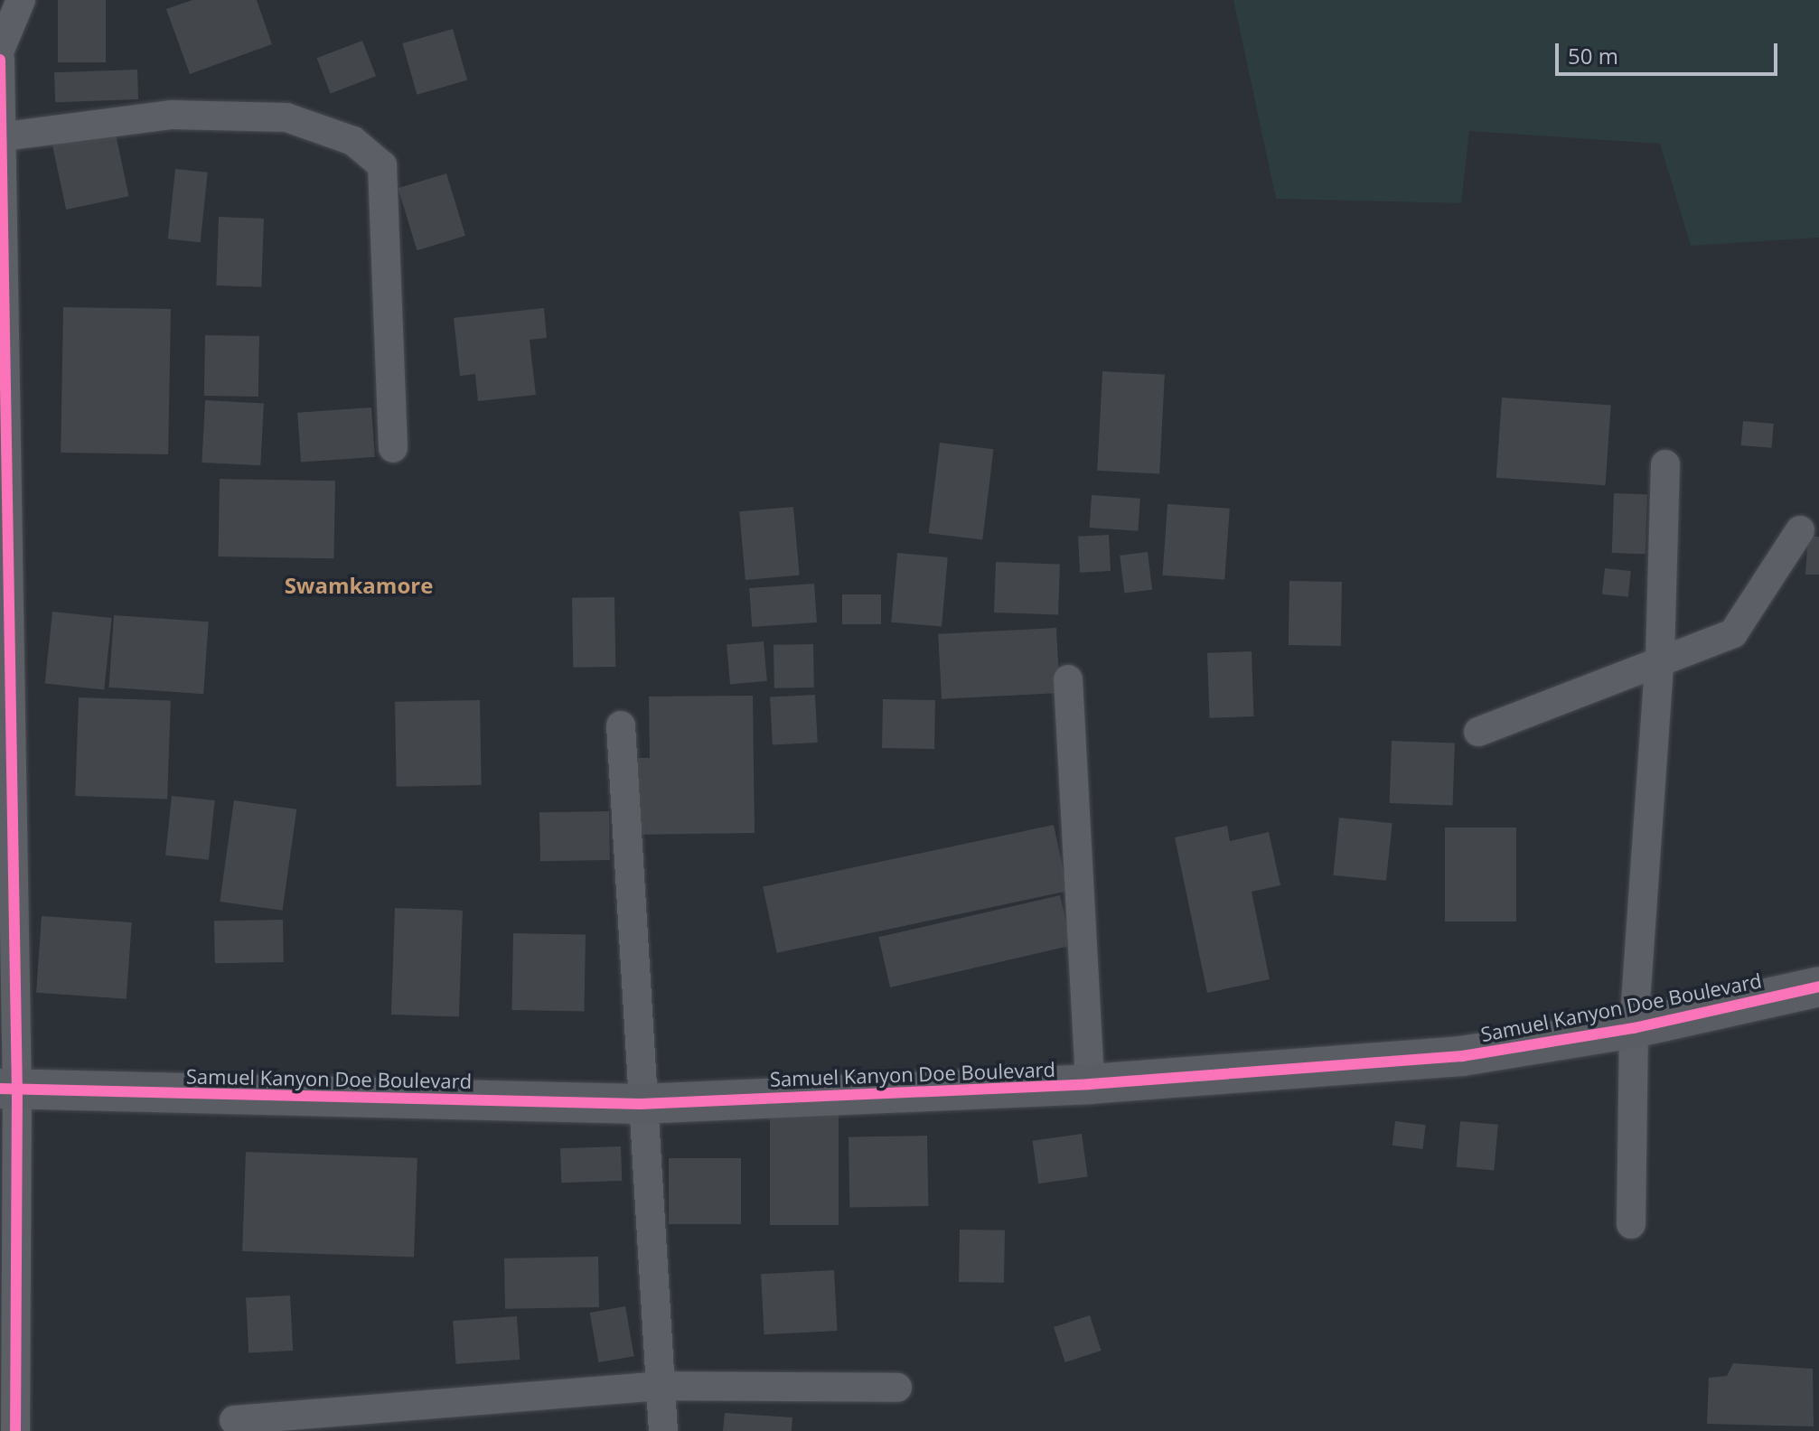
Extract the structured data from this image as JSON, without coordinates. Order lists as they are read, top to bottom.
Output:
{
  "streets": {
    "street": ["Samuel Kanyon Doe Boulevard"]
  },
  "districts": ["Swamkamore"],
  "scale_bar": "50 m"
}
